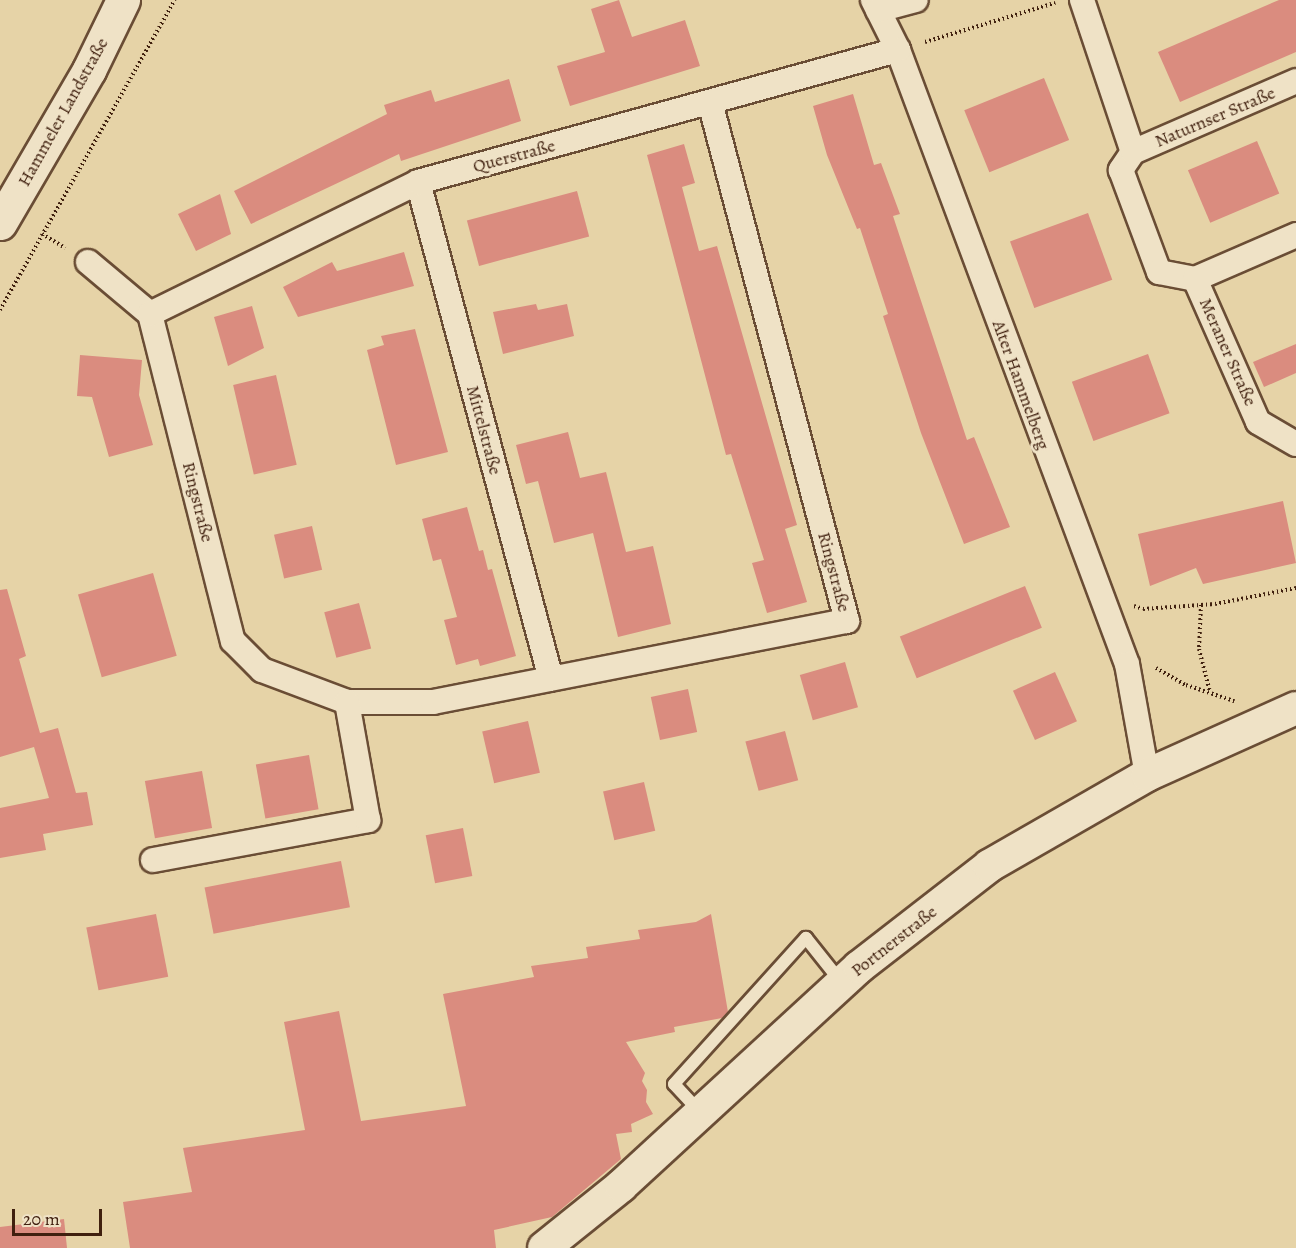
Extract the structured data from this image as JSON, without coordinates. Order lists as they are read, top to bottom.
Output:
{
  "streets": {
    "main road": ["Hammeler Landstraße"],
    "street": [
      "Naturnser Straße",
      "Querstraße",
      "Meraner Straße",
      "Alter Hammelberg",
      "Mittelstraße",
      "Ringstraße",
      "Portnerstraße"
    ]
  },
  "crossings": [
    ["Naturnser Straße", "Meraner Straße"],
    ["Querstraße", "Alter Hammelberg"],
    ["Querstraße", "Mittelstraße"],
    ["Querstraße", "Ringstraße"],
    ["Alter Hammelberg", "Portnerstraße"],
    ["Mittelstraße", "Ringstraße"]
  ],
  "scale_bar": "20 m"
}
